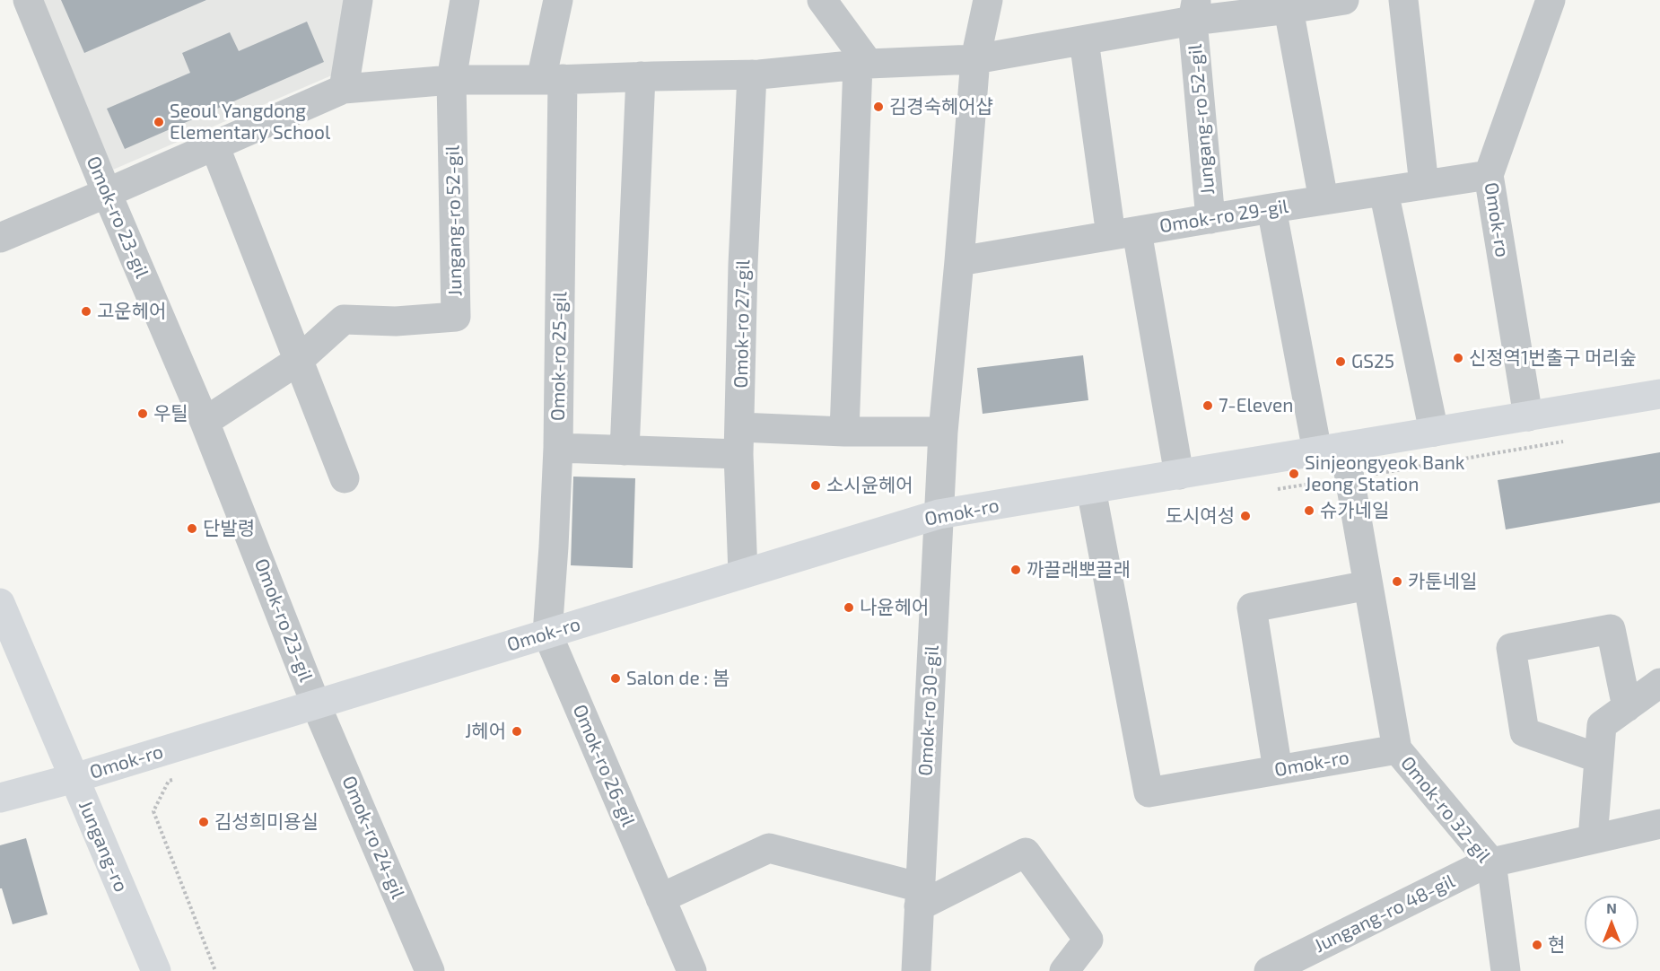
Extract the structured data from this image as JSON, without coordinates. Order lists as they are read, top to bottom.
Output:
{
  "streets": {
    "main road": ["Omok-ro", "Jungang-ro"],
    "street": [
      "Jungang-ro 52-gil",
      "Omok-ro 29-gil",
      "Omok-ro 23-gil",
      "Omok-ro 27-gil",
      "Omok-ro 25-gil",
      "Omok-ro 30-gil",
      "Omok-ro 26-gil",
      "Omok-ro 32-gil",
      "Omok-ro 24-gil",
      "Jungang-ro 48-gil"
    ]
  },
  "crossings": [
    ["Jungang-ro 52-gil", "Omok-ro 29-gil"],
    ["Jungang-ro 52-gil", "Omok-ro 23-gil"],
    ["Jungang-ro 52-gil", "Omok-ro 27-gil"],
    ["Jungang-ro 52-gil", "Omok-ro 25-gil"],
    ["Omok-ro 29-gil", "Omok-ro"],
    ["Omok-ro 23-gil", "Omok-ro"],
    ["Omok-ro 23-gil", "Omok-ro 24-gil"],
    ["Omok-ro", "Omok-ro 27-gil"],
    ["Omok-ro", "Omok-ro 25-gil"],
    ["Omok-ro", "Omok-ro 30-gil"],
    ["Omok-ro", "Omok-ro 26-gil"],
    ["Omok-ro", "Omok-ro 32-gil"],
    ["Omok-ro", "Omok-ro 24-gil"],
    ["Omok-ro", "Jungang-ro"],
    ["Omok-ro 25-gil", "Omok-ro 26-gil"],
    ["Omok-ro 32-gil", "Jungang-ro 48-gil"]
  ],
  "places": [
    "김경숙헤어샵",
    "Seoul Yangdong Elementary School",
    "고운헤어",
    "신정역1번출구 머리숲",
    "GS25",
    "7-Eleven",
    "우틸",
    "Sinjeongyeok Bank Jeong Station",
    "소시윤헤어",
    "슈가네일",
    "도시여성",
    "단발령",
    "까끌래뽀끌래",
    "카툰네일",
    "나윤헤어",
    "Salon de : 봄",
    "J헤어",
    "김성희미용실",
    "현"
  ],
  "north": "top"
}
